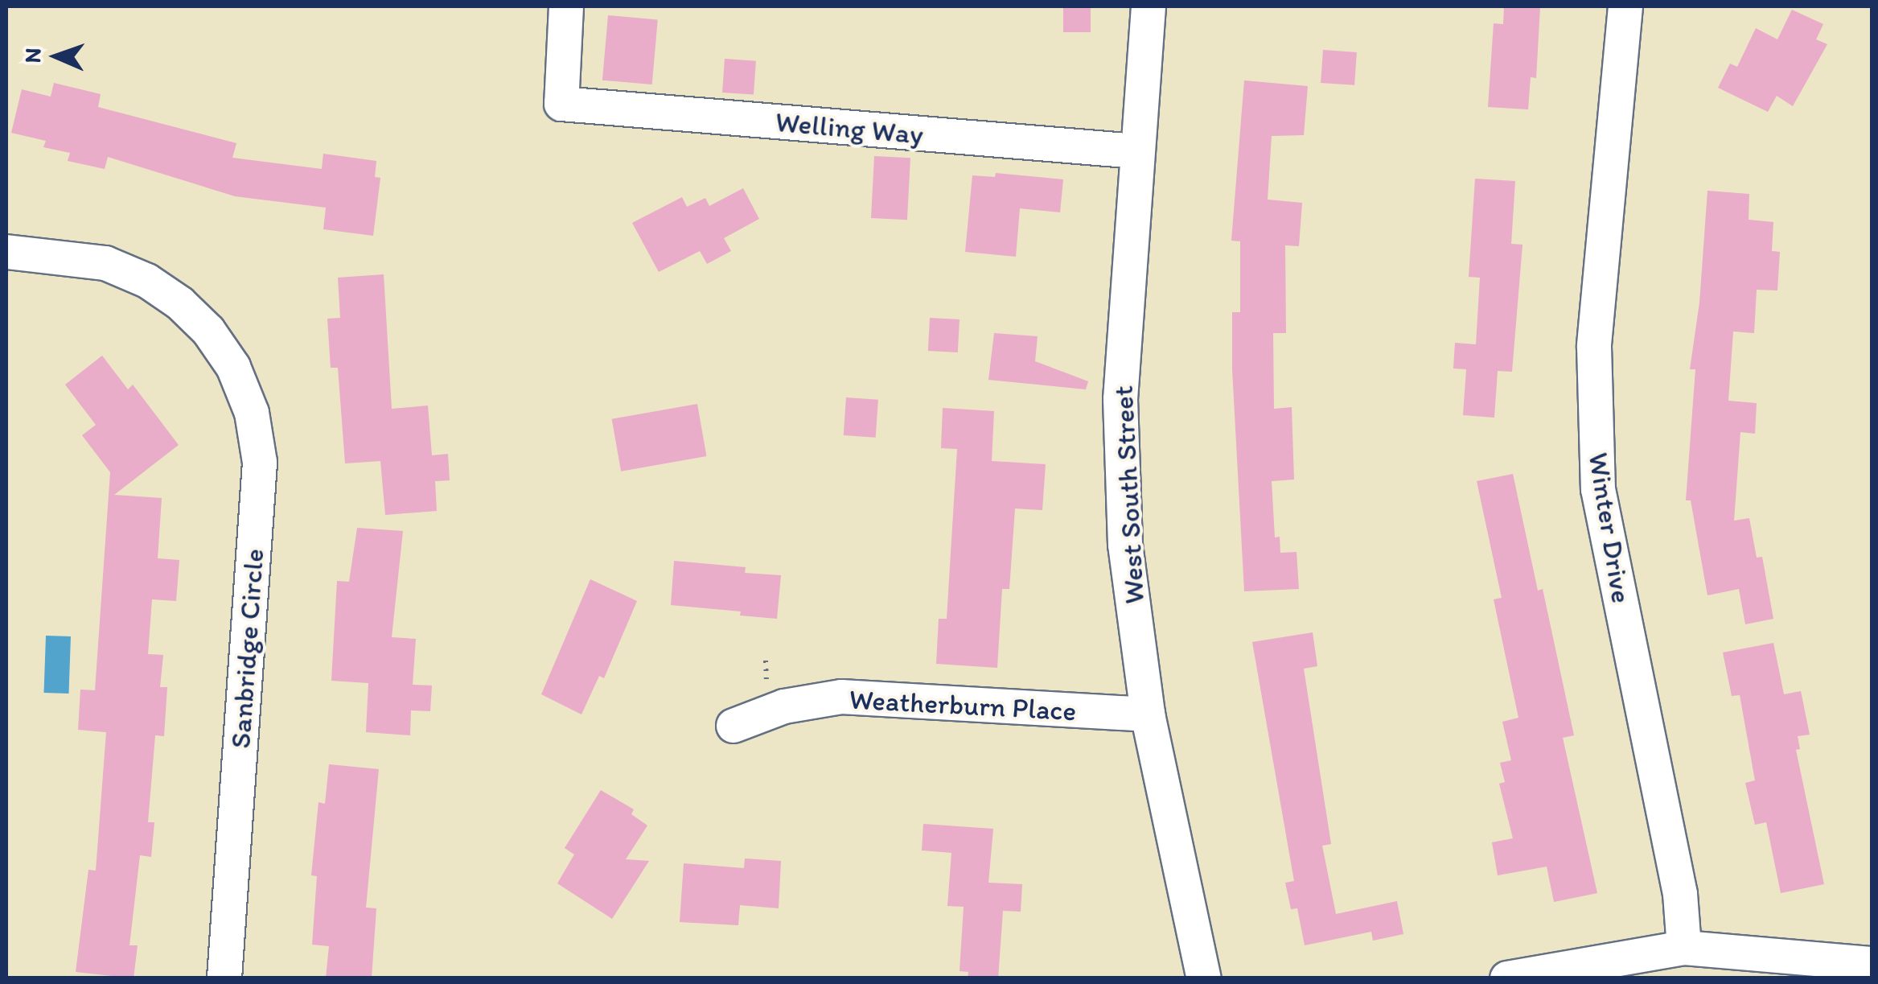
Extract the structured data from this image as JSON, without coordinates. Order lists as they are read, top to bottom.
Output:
{
  "streets": {
    "street": [
      "Welling Way",
      "West South Street",
      "Winter Drive",
      "Sanbridge Circle",
      "Weatherburn Place"
    ]
  },
  "crossings": [
    ["Welling Way", "West South Street"],
    ["West South Street", "Weatherburn Place"]
  ],
  "north": "left"
}
